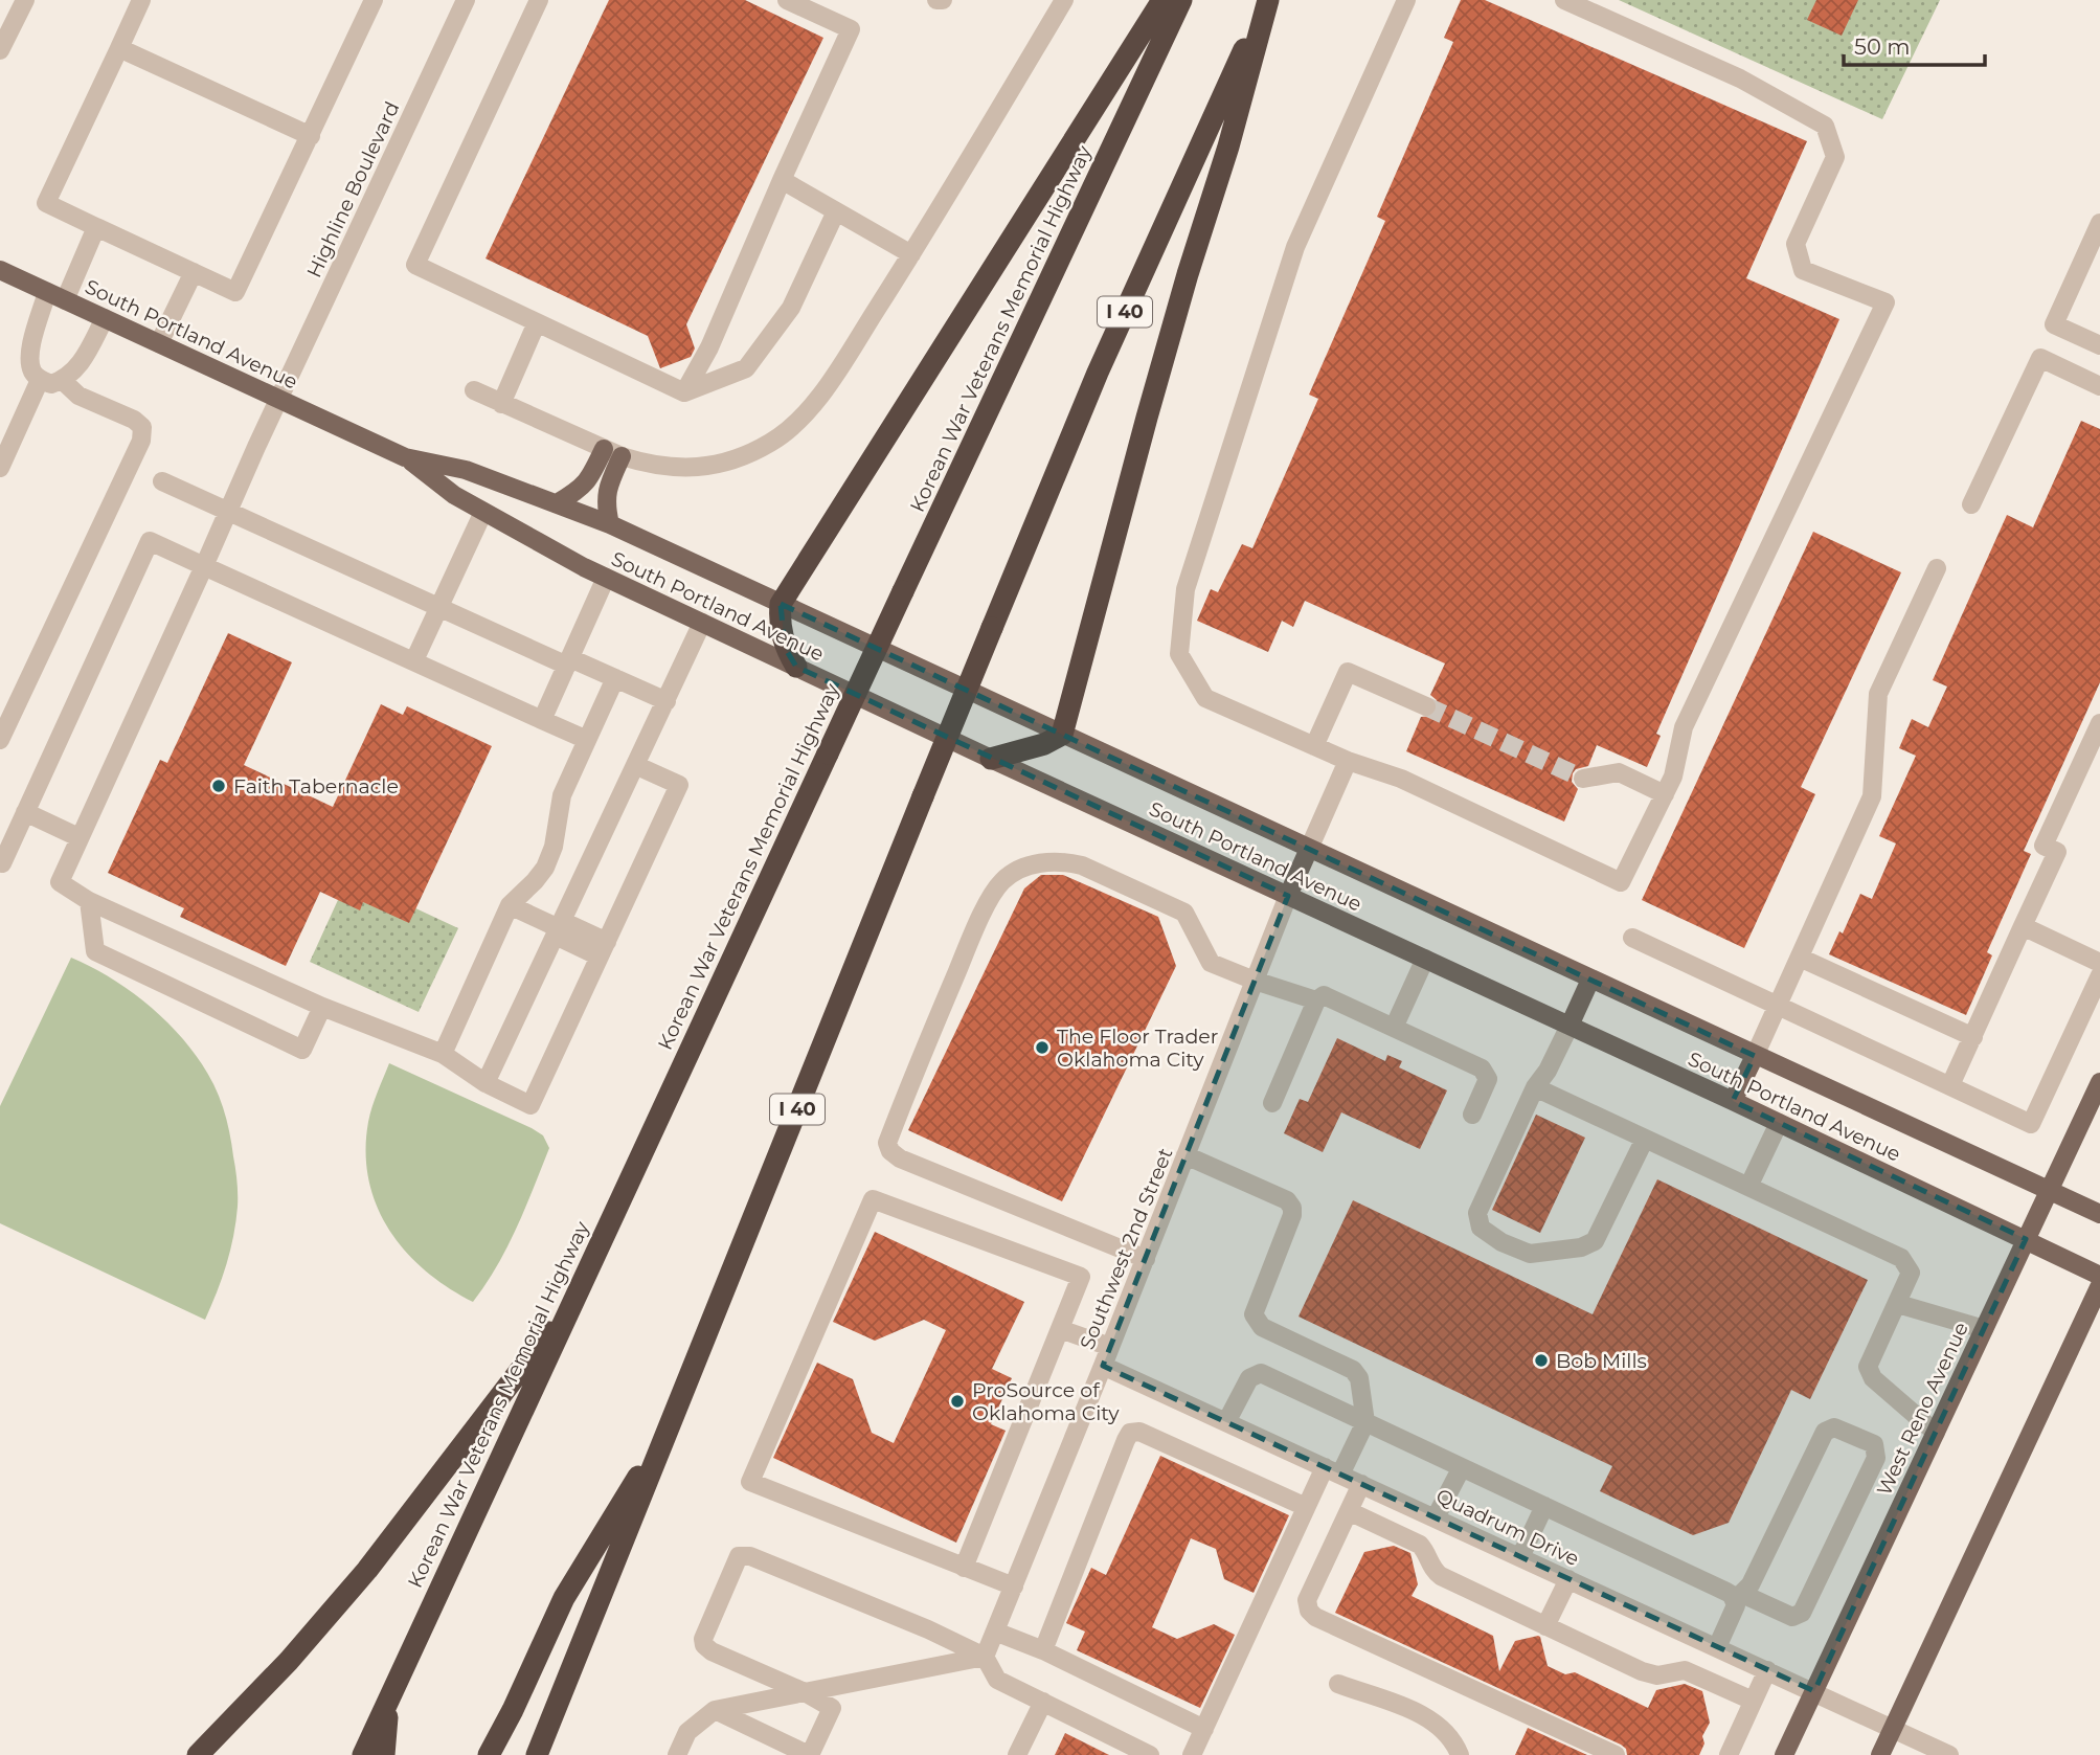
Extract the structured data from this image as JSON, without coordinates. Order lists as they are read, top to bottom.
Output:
{
  "streets": {
    "highway": ["I 40", "Korean War Veterans Memorial Highway"],
    "main road": ["South Portland Avenue", "West Reno Avenue"],
    "street": ["Highline Boulevard", "Southwest 2nd Street", "Quadrum Drive"]
  },
  "crossings": [
    ["Highline Boulevard", "South Portland Avenue"],
    ["South Portland Avenue", "Southwest 2nd Street"],
    ["South Portland Avenue", "West Reno Avenue"],
    ["Southwest 2nd Street", "Quadrum Drive"],
    ["West Reno Avenue", "Quadrum Drive"]
  ],
  "places": [
    "Faith Tabernacle",
    "The Floor Trader Oklahoma City",
    "Bob Mills",
    "ProSource of Oklahoma City"
  ],
  "scale_bar": "50 m"
}
